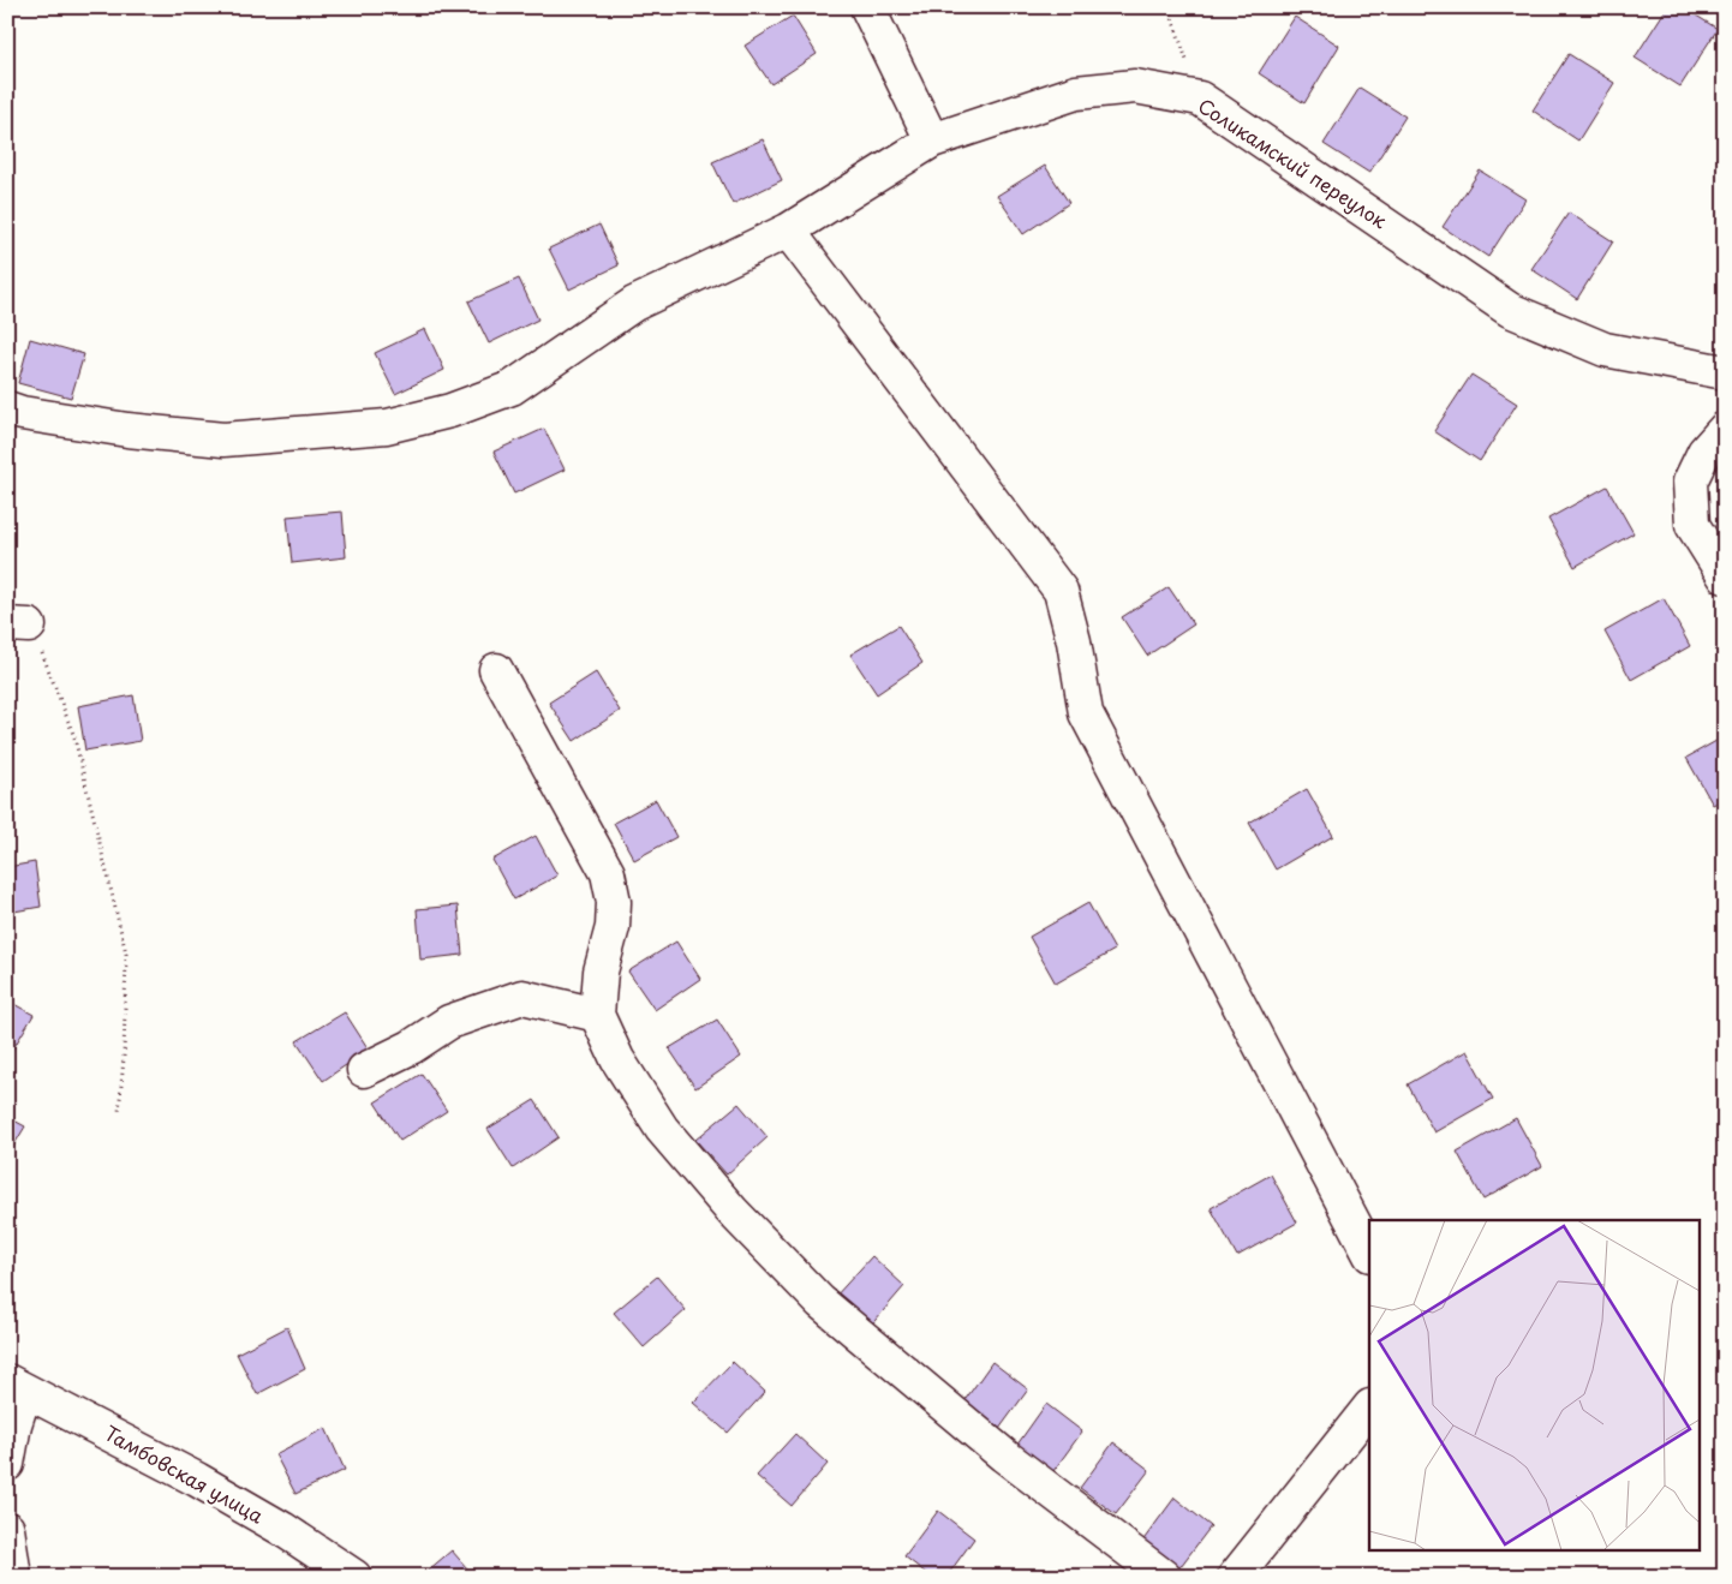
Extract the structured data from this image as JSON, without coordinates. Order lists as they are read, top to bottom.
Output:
{
  "streets": {
    "street": ["Соликамский переулок", "Тамбовская улица"]
  }
}
